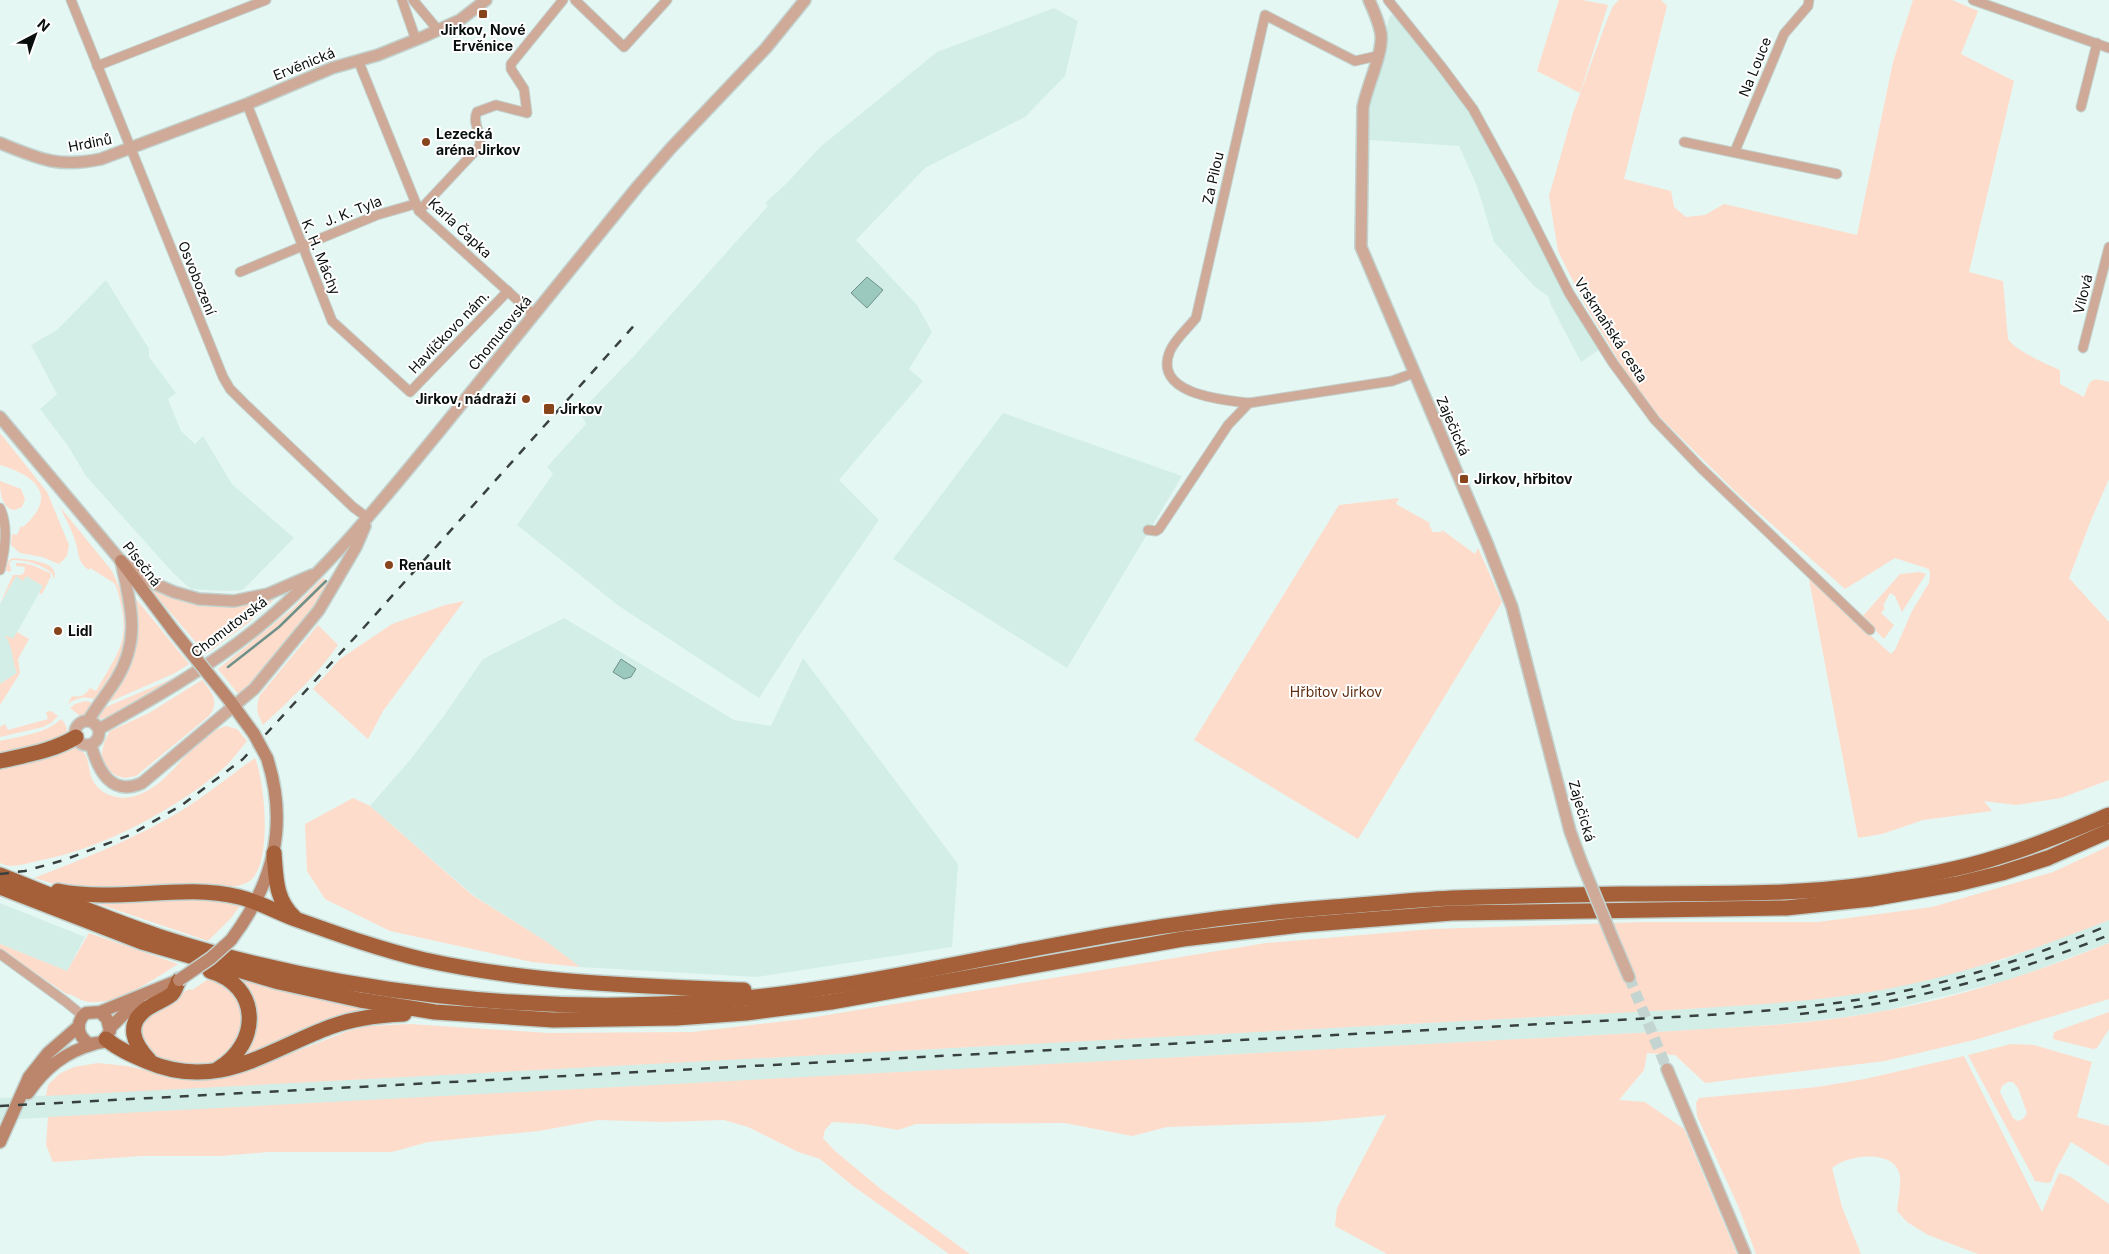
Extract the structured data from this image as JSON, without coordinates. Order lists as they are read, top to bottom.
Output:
{
  "streets": {
    "main road": ["Písečná"],
    "street": [
      "Ervěnická",
      "Na Louce",
      "Hrdinů",
      "Za Pilou",
      "J. K. Tyla",
      "Karla Čapka",
      "K. H. Máchy",
      "Osvobození",
      "Vilová",
      "Vrskmaňská cesta",
      "Havlíčkovo nám.",
      "Chomutovská",
      "Zaječická"
    ]
  },
  "crossings": [
    ["Ervěnická", "Hrdinů"],
    ["Ervěnická", "Karla Čapka"],
    ["Ervěnická", "K. H. Máchy"],
    ["Ervěnická", "Osvobození"],
    ["Hrdinů", "Osvobození"],
    ["Za Pilou", "Zaječická"],
    ["J. K. Tyla", "Karla Čapka"],
    ["J. K. Tyla", "K. H. Máchy"],
    ["Karla Čapka", "Havlíčkovo nám."],
    ["Karla Čapka", "Chomutovská"],
    ["K. H. Máchy", "Havlíčkovo nám."],
    ["Osvobození", "Chomutovská"]
  ],
  "parks": ["Hřbitov Jirkov"],
  "places": {
    "transit": ["Jirkov, Nové Ervěnice", "Jirkov", "Jirkov, hřbitov"],
    "other": [
      "Lezecká aréna Jirkov",
      "Jirkov, nádraží",
      "Renault",
      "Lidl"
    ]
  },
  "north": "top right"
}
